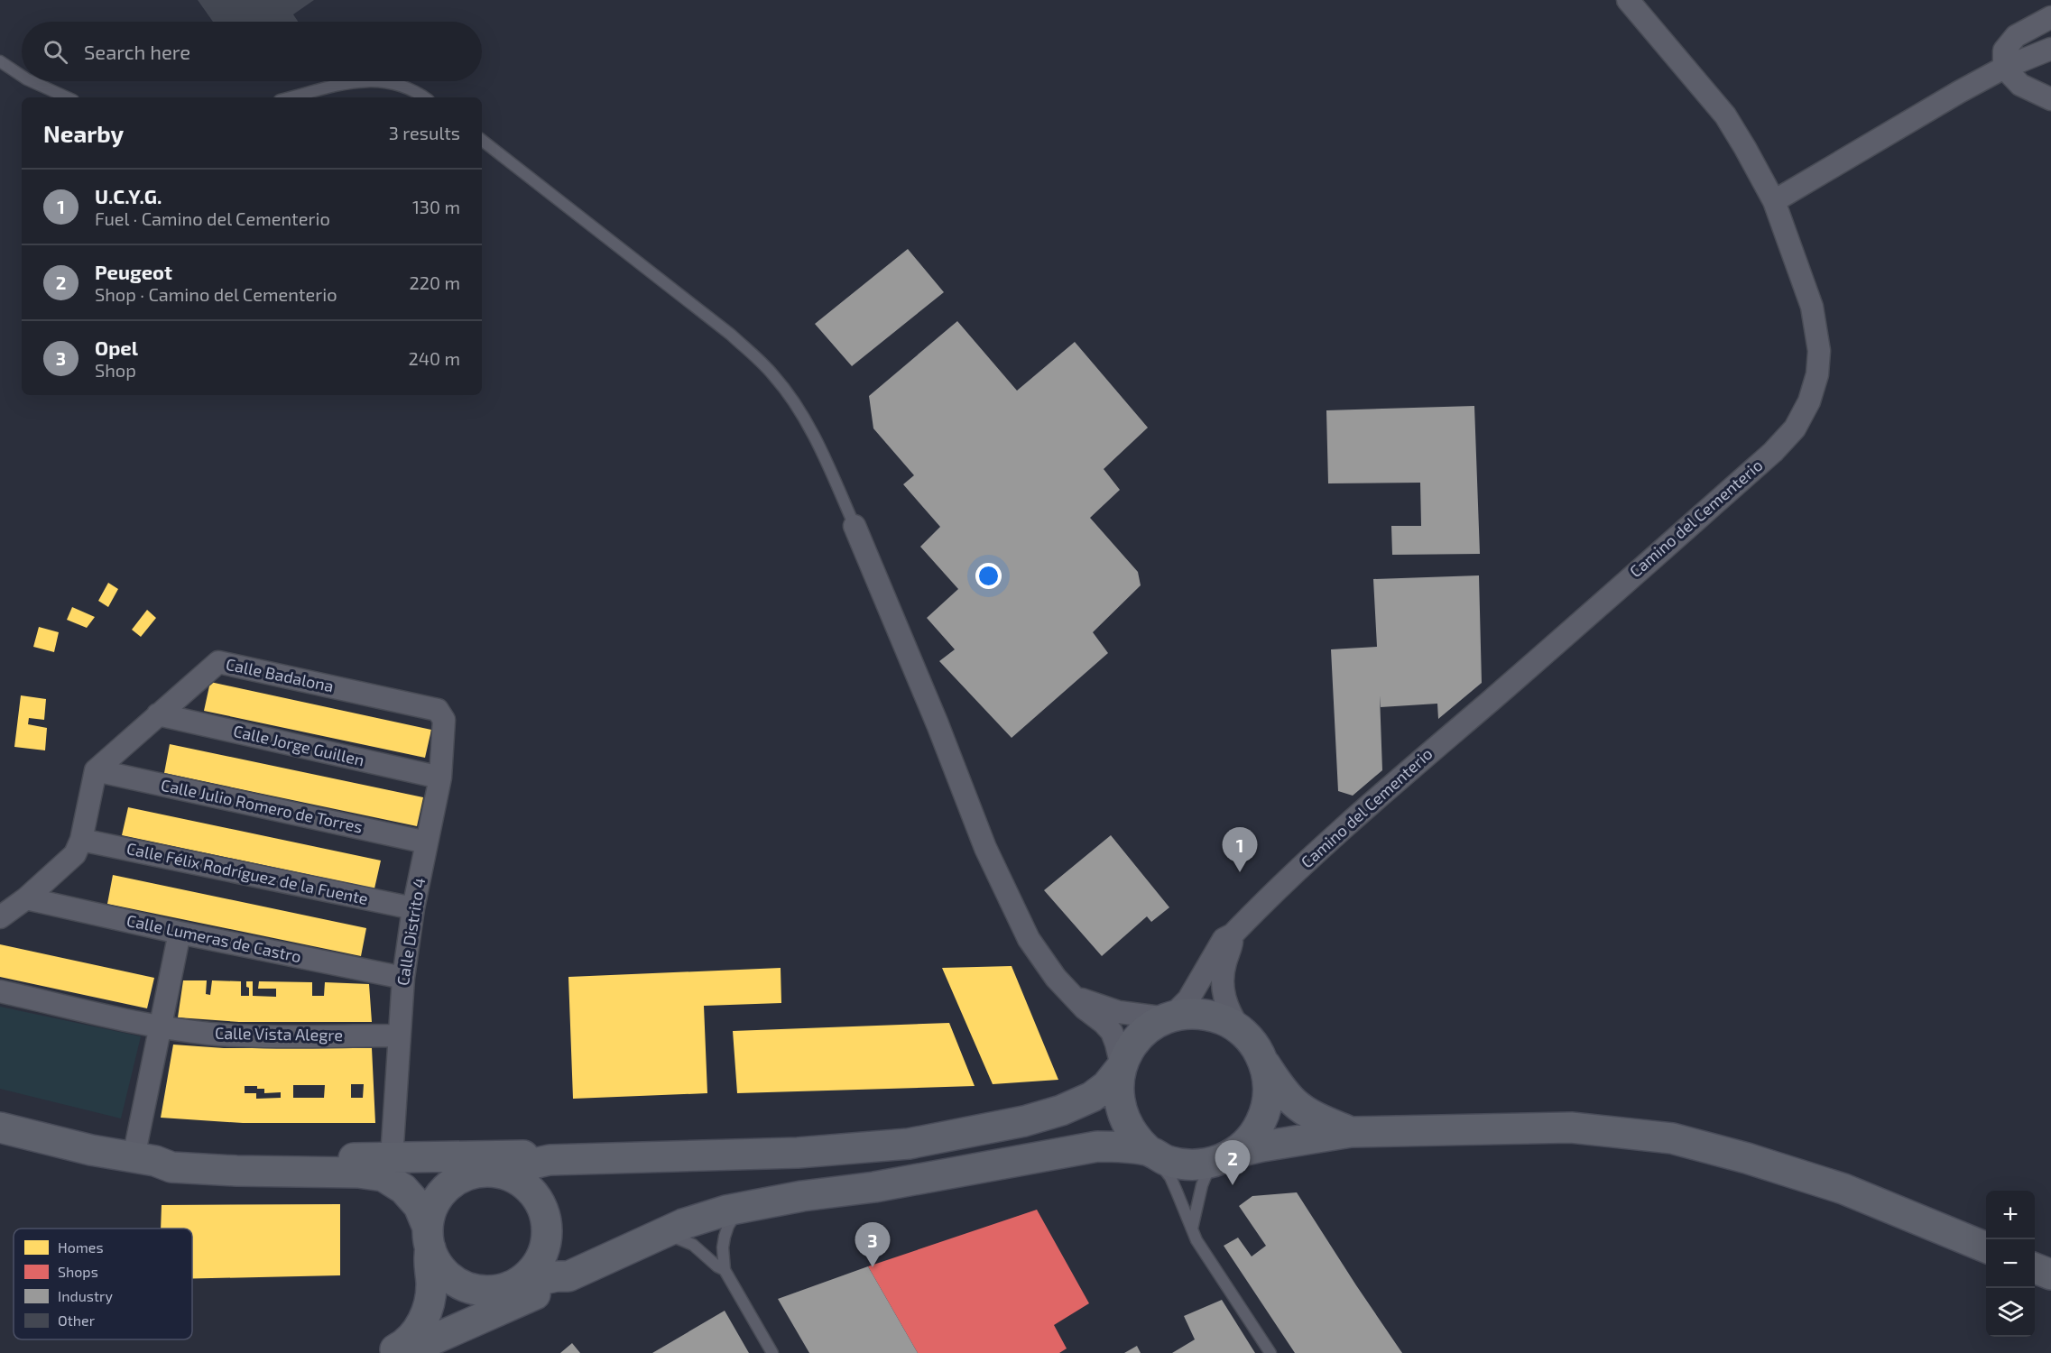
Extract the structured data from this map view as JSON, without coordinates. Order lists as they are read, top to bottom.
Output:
{
  "streets": {
    "street": [
      "Camino del Cementerio",
      "Calle Badalona",
      "Calle Jorge Guillen",
      "Calle Julio Romero de Torres",
      "Calle Félix Rodríguez de la Fuente",
      "Calle Distrito 4",
      "Calle Lumeras de Castro",
      "Calle Vista Alegre"
    ]
  },
  "crossings": [
    ["Calle Badalona", "Calle Jorge Guillen"],
    ["Calle Badalona", "Calle Julio Romero de Torres"],
    ["Calle Badalona", "Calle Distrito 4"],
    ["Calle Jorge Guillen", "Calle Distrito 4"],
    ["Calle Julio Romero de Torres", "Calle Distrito 4"],
    ["Calle Félix Rodríguez de la Fuente", "Calle Distrito 4"],
    ["Calle Distrito 4", "Calle Lumeras de Castro"],
    ["Calle Distrito 4", "Calle Vista Alegre"]
  ],
  "legend": [
    "Homes",
    "Shops",
    "Industry",
    "Other"
  ],
  "page": {
    "search": "Search here",
    "heading": ["Nearby", "3 results"],
    "list": [
      {
        "mark": "1",
        "name": "U.C.Y.G.",
        "note": "Fuel · Camino del Cementerio",
        "value": "130 m"
      },
      {
        "mark": "2",
        "name": "Peugeot",
        "note": "Shop · Camino del Cementerio",
        "value": "220 m"
      },
      {
        "mark": "3",
        "name": "Opel",
        "note": "Shop",
        "value": "240 m"
      }
    ],
    "pins": ["1", "2", "3"],
    "map_buttons": ["+", "−"]
  }
}
